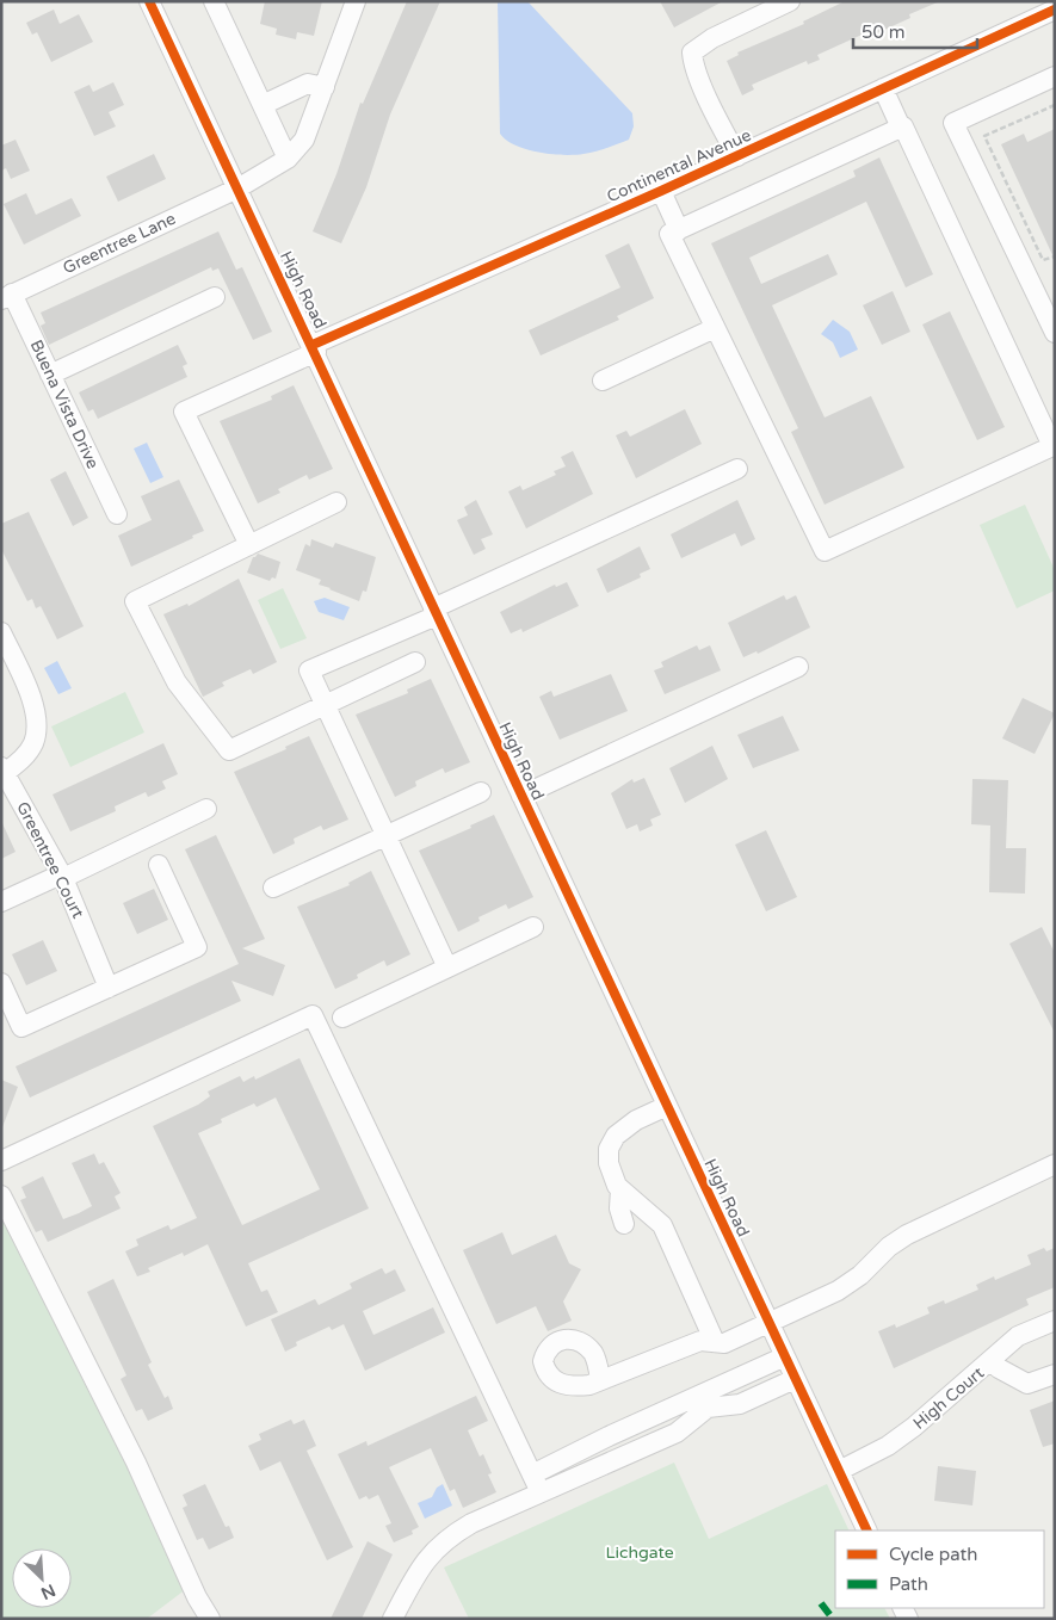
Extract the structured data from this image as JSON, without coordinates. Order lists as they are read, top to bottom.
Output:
{
  "streets": {
    "street": [
      "Continental Avenue",
      "Greentree Lane",
      "High Road",
      "Buena Vista Drive",
      "Greentree Court",
      "High Court"
    ]
  },
  "crossings": [
    ["Continental Avenue", "High Road"],
    ["Greentree Lane", "High Road"],
    ["Greentree Lane", "Buena Vista Drive"],
    ["High Road", "High Court"]
  ],
  "parks": ["Lichgate"],
  "legend": ["Cycle path", "Path"],
  "scale_bar": "50 m",
  "north": "bottom right"
}
